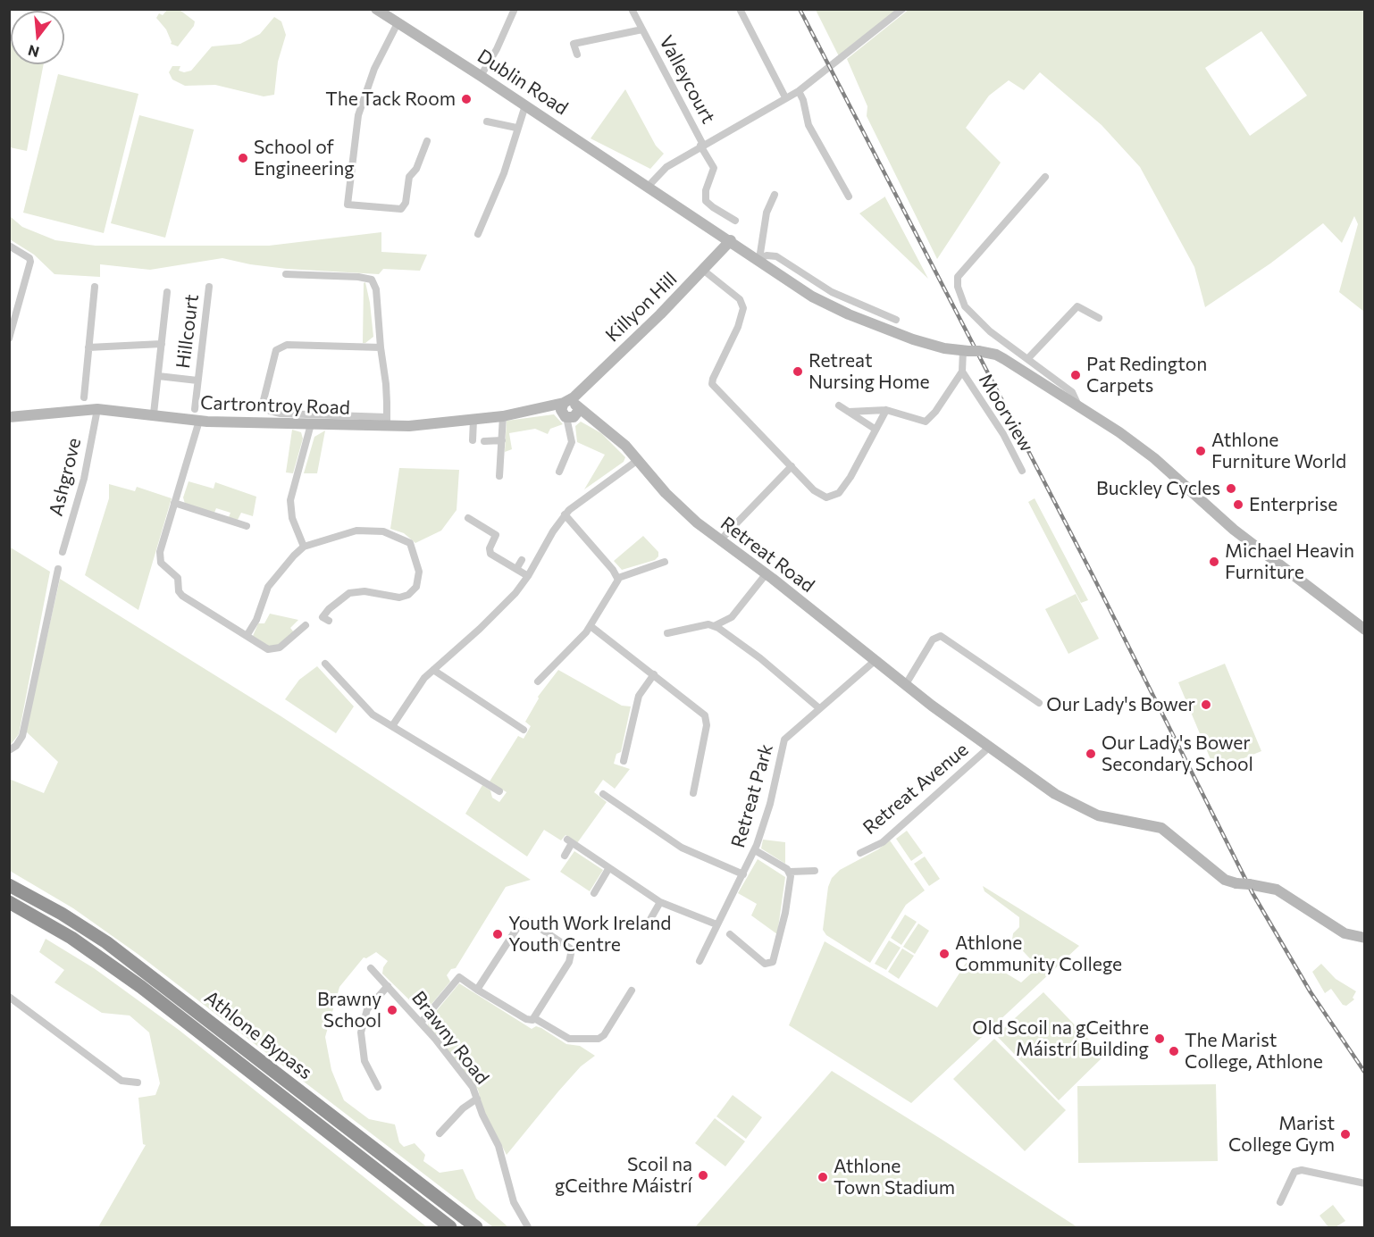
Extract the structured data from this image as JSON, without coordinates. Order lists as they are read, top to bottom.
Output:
{
  "streets": {
    "highway": ["Athlone Bypass"],
    "street": [
      "Valleycourt",
      "Dublin Road",
      "Killyon Hill",
      "Hillcourt",
      "Cartrontroy Road",
      "Moorview",
      "Ashgrove",
      "Retreat Road",
      "Retreat Avenue",
      "Retreat Park",
      "Brawny Road"
    ]
  },
  "crossings": [
    ["Valleycourt", "Dublin Road"],
    ["Dublin Road", "Killyon Hill"],
    ["Dublin Road", "Moorview"],
    ["Killyon Hill", "Cartrontroy Road"],
    ["Killyon Hill", "Retreat Road"],
    ["Hillcourt", "Cartrontroy Road"],
    ["Cartrontroy Road", "Ashgrove"],
    ["Cartrontroy Road", "Retreat Road"],
    ["Retreat Road", "Retreat Avenue"],
    ["Retreat Road", "Retreat Park"]
  ],
  "places": [
    "The Tack Room",
    "School of Engineering",
    "Retreat Nursing Home",
    "Pat Redington Carpets",
    "Athlone Furniture World",
    "Buckley Cycles",
    "Enterprise",
    "Michael Heavin Furniture",
    "Our Lady's Bower",
    "Our Lady's Bower Secondary School",
    "Youth Work Ireland Youth Centre",
    "Athlone Community College",
    "Brawny School",
    "Old Scoil na gCeithre Máistrí Building",
    "The Marist College, Athlone",
    "Marist College Gym",
    "Scoil na gCeithre Máistrí",
    "Athlone Town Stadium"
  ],
  "north": "bottom"
}
